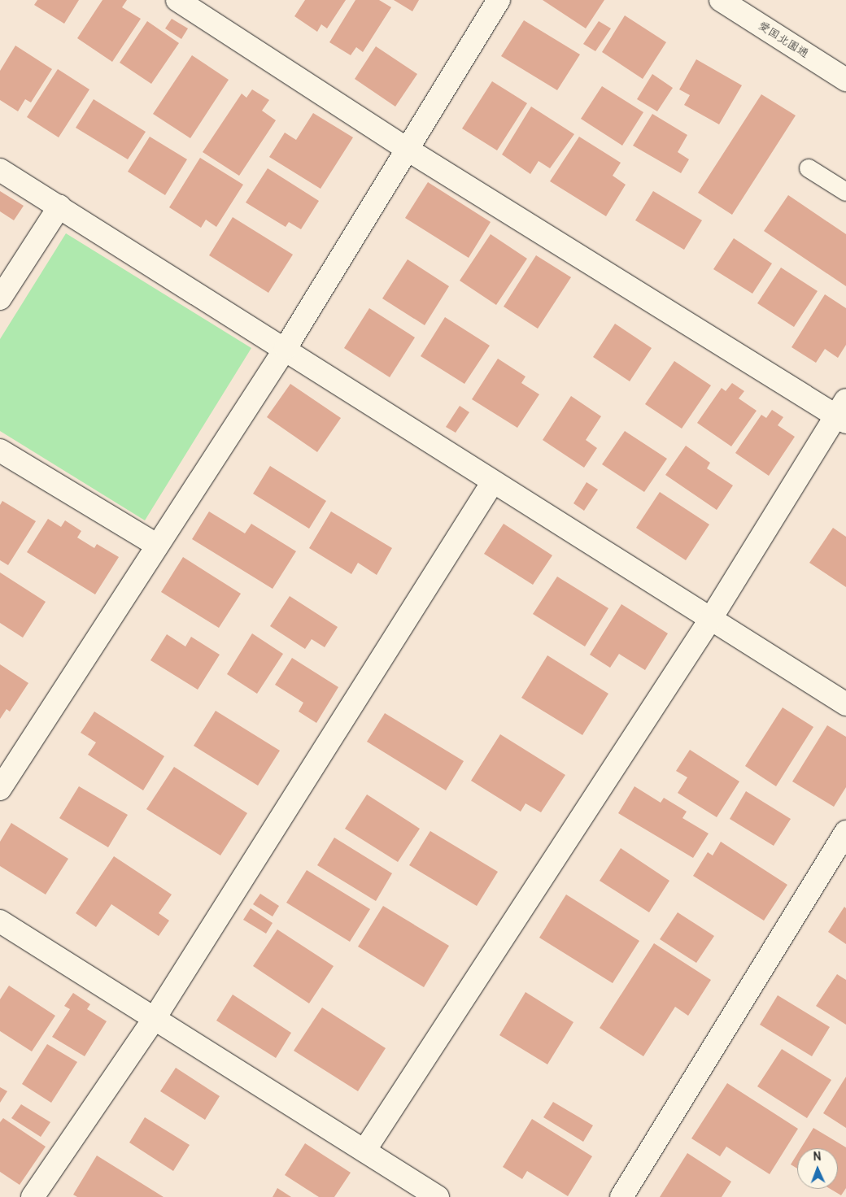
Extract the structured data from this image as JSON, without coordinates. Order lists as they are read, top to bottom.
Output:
{
  "streets": {
    "street": ["愛国北園通"]
  },
  "north": "top"
}
